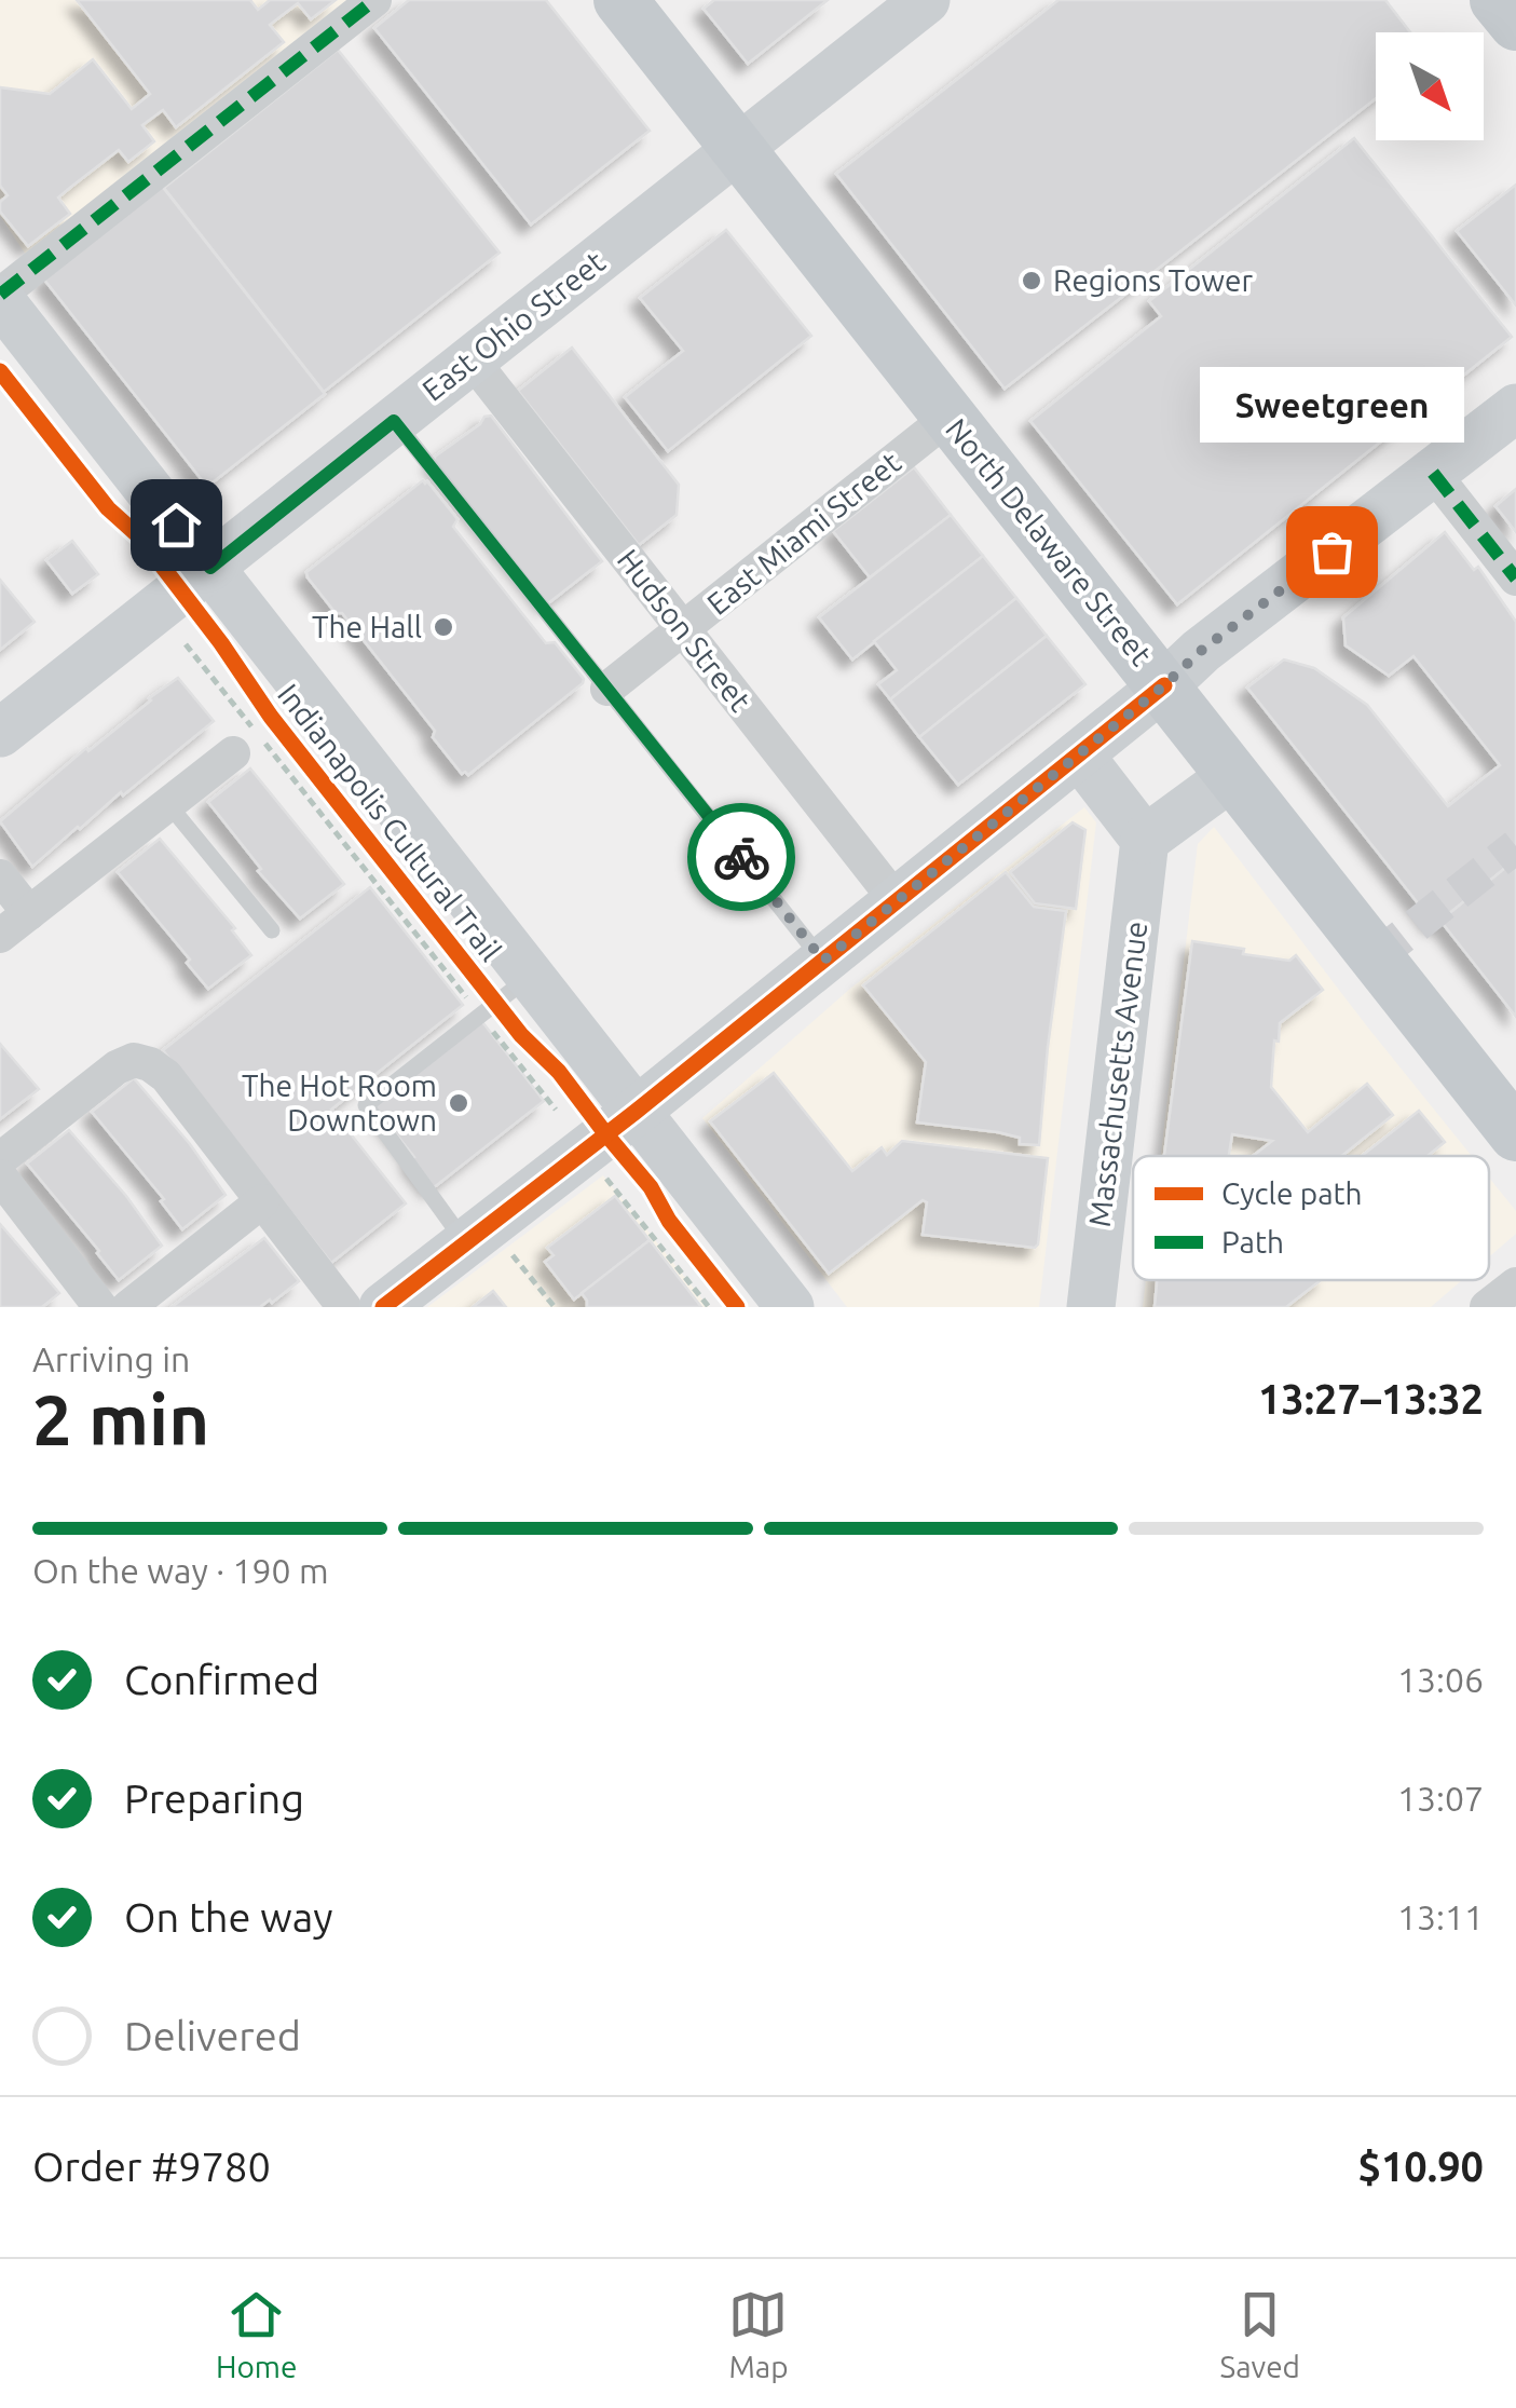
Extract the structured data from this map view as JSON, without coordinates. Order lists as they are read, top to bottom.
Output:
{
  "streets": {
    "main road": ["East Ohio Street", "North Delaware Street", "Massachusetts Avenue"],
    "street": ["East Miami Street", "Hudson Street"],
    "cycle path": ["Indianapolis Cultural Trail"]
  },
  "crossings": [
    ["East Ohio Street", "North Delaware Street"],
    ["East Ohio Street", "Hudson Street"],
    ["East Miami Street", "North Delaware Street"],
    ["East Miami Street", "Hudson Street"]
  ],
  "places": [
    "Regions Tower",
    "Sweetgreen",
    "The Hall",
    "The Hot Room Downtown"
  ],
  "legend": ["Cycle path", "Path"],
  "north": "bottom right",
  "page": {
    "bubble": "Sweetgreen",
    "heading": ["2 min", "Arriving in", "13:27–13:32"],
    "panel": ["Order #9780", "$10.90"],
    "bar": "On the way · 190 m",
    "list": [
      ["Confirmed", "13:06"],
      ["Preparing", "13:07"],
      ["On the way", "13:11"],
      "Delivered"
    ],
    "tabs": ["Home", "Map", "Saved"]
  }
}
